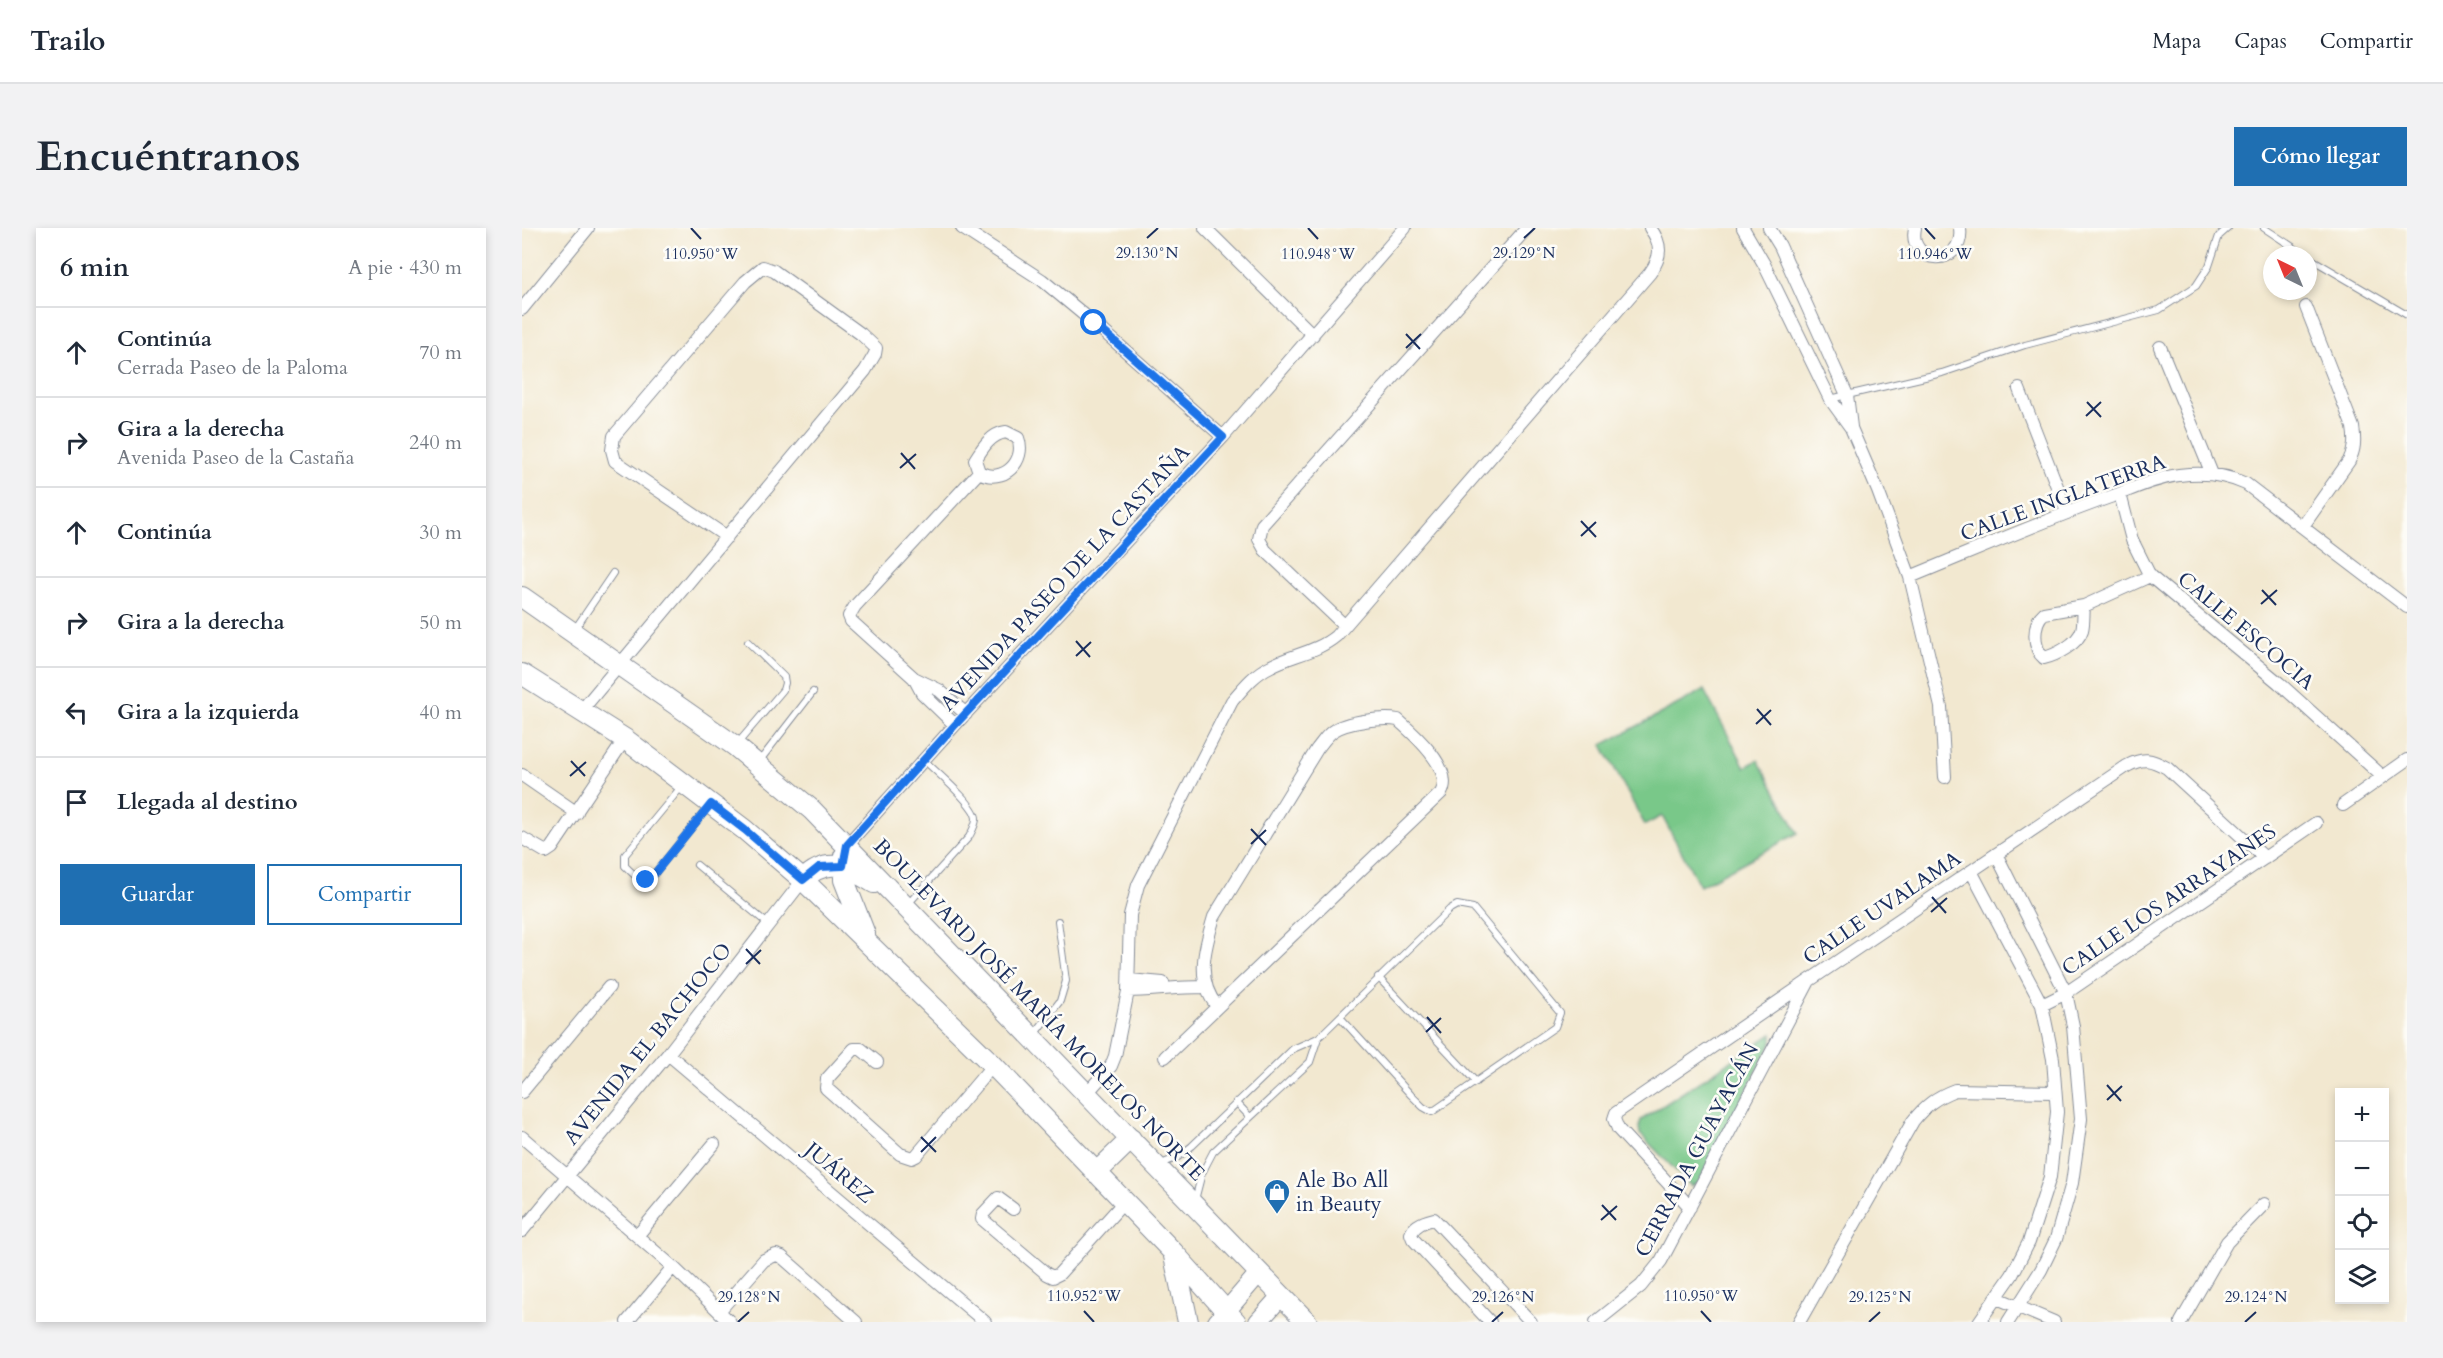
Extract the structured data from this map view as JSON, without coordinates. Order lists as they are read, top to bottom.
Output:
{
  "streets": {
    "main road": ["BOULEVARD JOSÉ MARÍA MORELOS NORTE"],
    "street": [
      "CALLE INGLATERRA",
      "AVENIDA PASEO DE LA CASTAÑA",
      "CALLE ESCOCIA",
      "CALLE LOS ARRAYANES",
      "CALLE UVALAMA",
      "AVENIDA EL BACHOCO",
      "CERRADA GUAYACÁN",
      "JUÁREZ"
    ]
  },
  "crossings": [
    ["CALLE INGLATERRA", "CALLE ESCOCIA"],
    ["AVENIDA PASEO DE LA CASTAÑA", "BOULEVARD JOSÉ MARÍA MORELOS NORTE"],
    ["CALLE LOS ARRAYANES", "CALLE UVALAMA"],
    ["CALLE UVALAMA", "CERRADA GUAYACÁN"],
    ["AVENIDA EL BACHOCO", "JUÁREZ"]
  ],
  "places": {
    "shop": ["Ale Bo All in Beauty"]
  },
  "north": "top left",
  "page": {
    "header": "Trailo",
    "nav": ["Mapa", "Capas", "Compartir"],
    "buttons": [
      "Cómo llegar",
      ["Guardar", "Compartir"]
    ],
    "title": "Encuéntranos",
    "heading": ["6 min", "A pie · 430 m"],
    "list": [
      ["Continúa", "Cerrada Paseo de la Paloma", "70 m"],
      ["Gira a la derecha", "Avenida Paseo de la Castaña", "240 m"],
      ["Continúa", "30 m"],
      ["Gira a la derecha", "50 m"],
      ["Gira a la izquierda", "40 m"],
      "Llegada al destino"
    ],
    "map_buttons": ["+", "−"]
  },
  "coordinates": [
    "29.130°N",
    "29.129°N",
    "110.946°W",
    "110.950°W",
    "110.948°W",
    "110.952°W",
    "29.128°N",
    "29.126°N",
    "29.125°N",
    "29.124°N"
  ]
}
